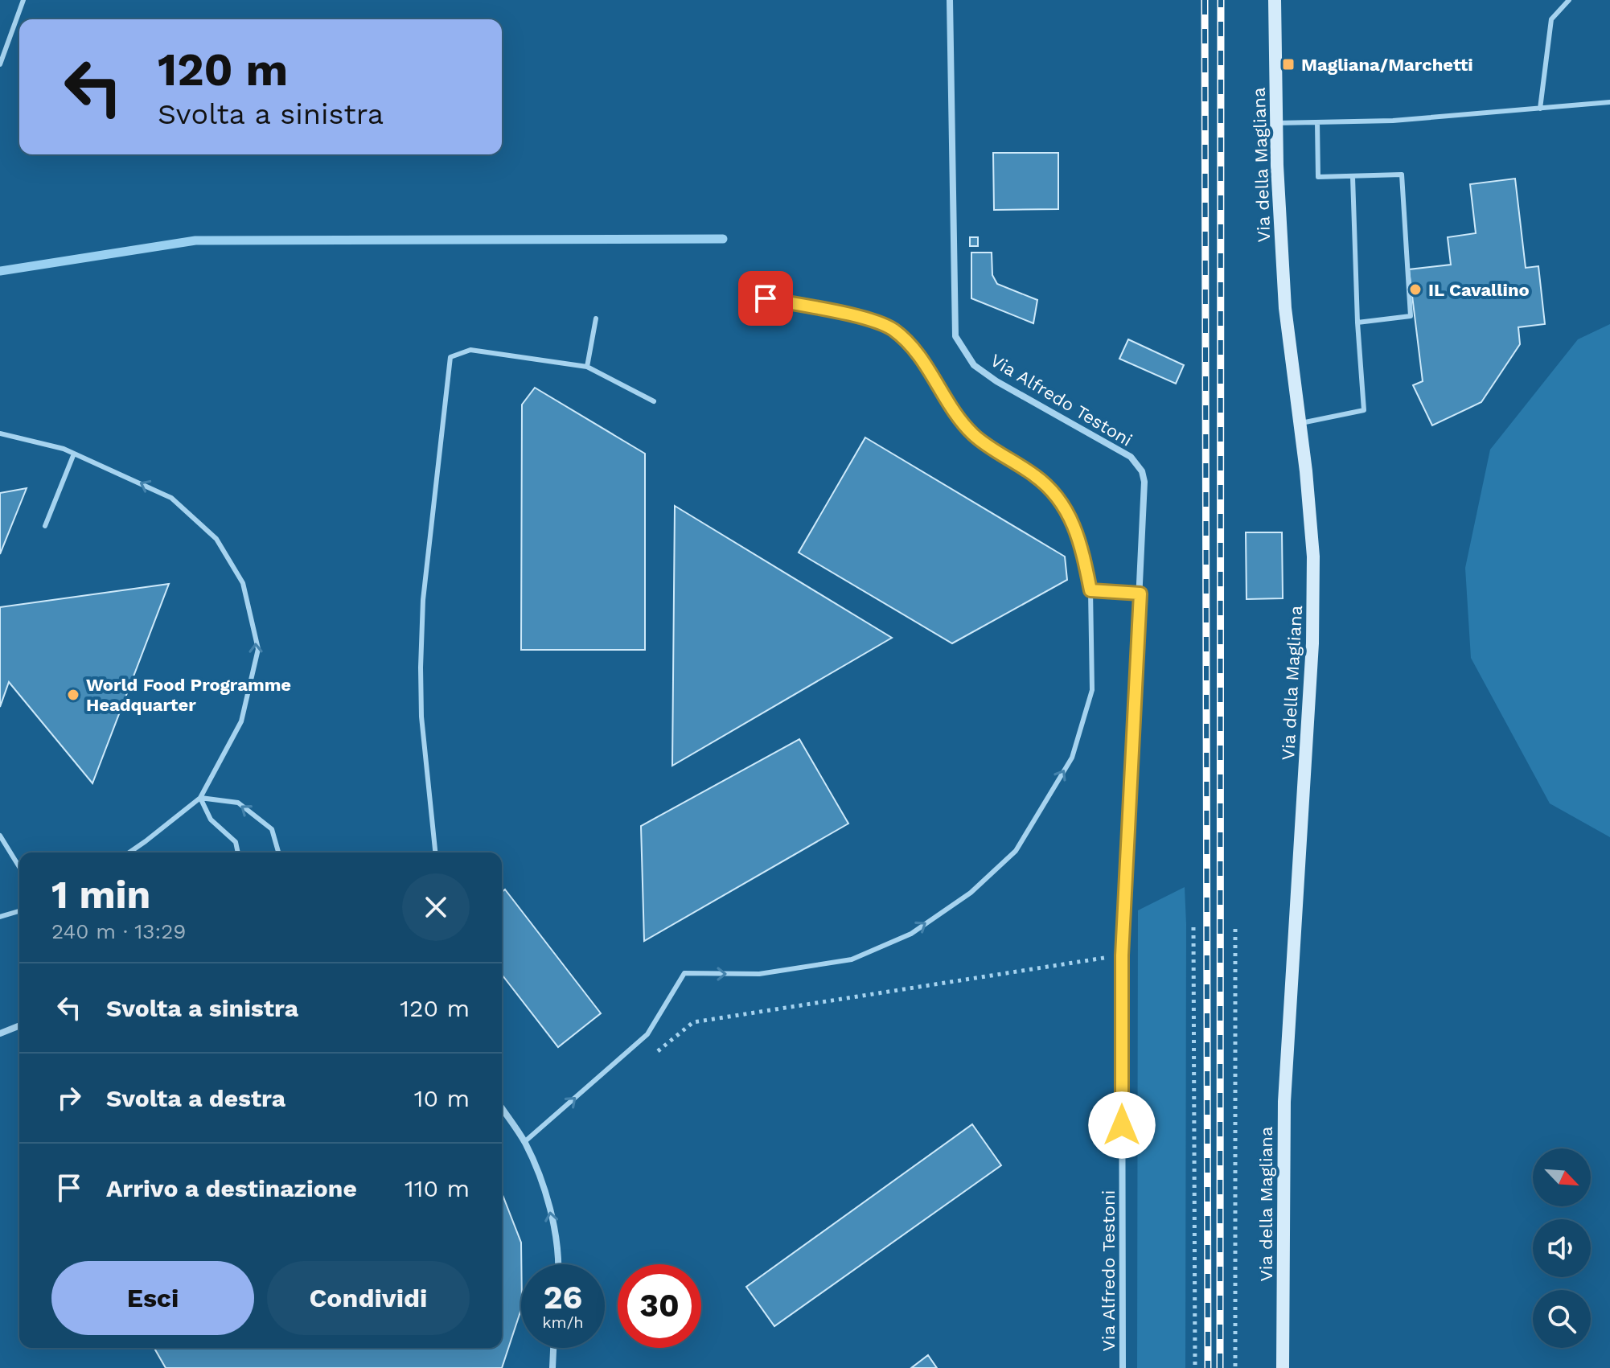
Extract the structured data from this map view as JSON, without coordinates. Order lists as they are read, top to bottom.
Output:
{
  "streets": {
    "main road": ["Via della Magliana"],
    "street": ["Via Alfredo Testoni"]
  },
  "places": {
    "transit": ["Magliana/Marchetti"],
    "other": ["IL Cavallino", "World Food Programme Headquarter"]
  },
  "north": "bottom right",
  "page": {
    "turn": ["120 m", "Svolta a sinistra"],
    "heading": ["1 min", "240 m · 13:29"],
    "list": [
      {
        "name": "Svolta a sinistra",
        "value": "120 m"
      },
      {
        "name": "Svolta a destra",
        "value": "10 m"
      },
      {
        "name": "Arrivo a destinazione",
        "value": "110 m"
      }
    ],
    "buttons": ["Esci", "Condividi"],
    "speed": "26 km/h",
    "limit": "30"
  }
}
